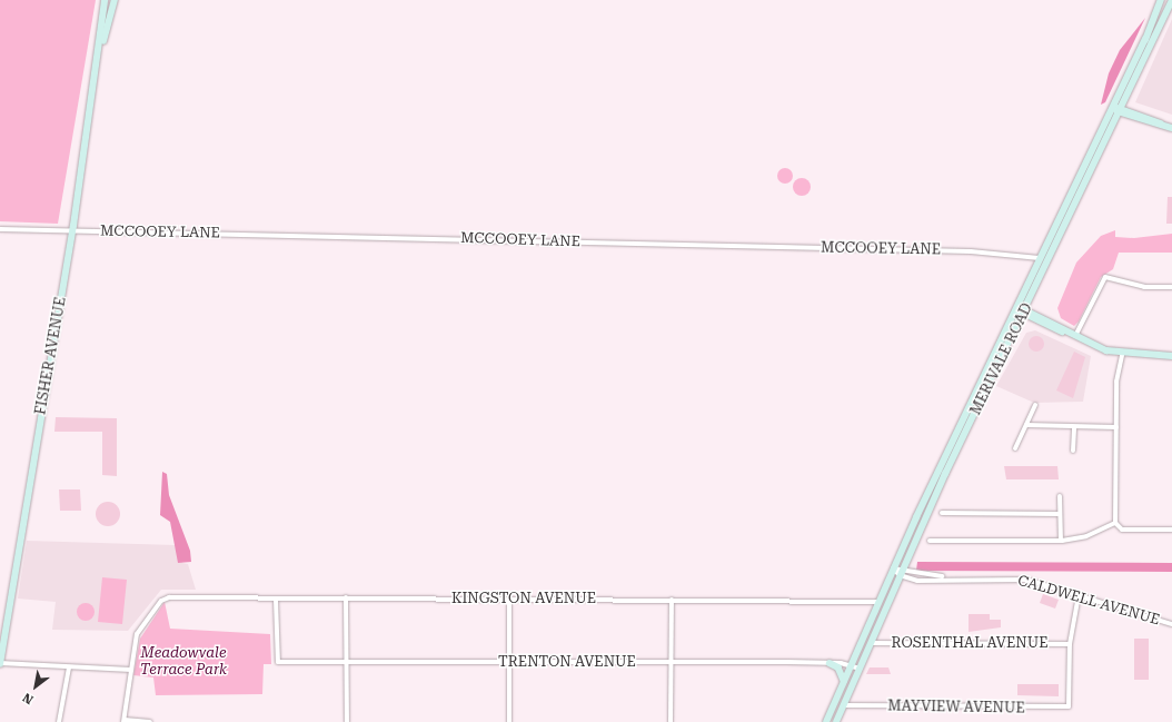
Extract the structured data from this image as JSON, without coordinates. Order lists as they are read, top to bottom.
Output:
{
  "streets": {
    "main road": ["FISHER AVENUE", "MERIVALE ROAD"],
    "street": [
      "MCCOOEY LANE",
      "KINGSTON AVENUE",
      "CALDWELL AVENUE",
      "ROSENTHAL AVENUE",
      "TRENTON AVENUE",
      "MAYVIEW AVENUE"
    ]
  },
  "crossings": [
    ["MCCOOEY LANE", "FISHER AVENUE"],
    ["MCCOOEY LANE", "MERIVALE ROAD"],
    ["MERIVALE ROAD", "KINGSTON AVENUE"],
    ["MERIVALE ROAD", "CALDWELL AVENUE"],
    ["MERIVALE ROAD", "ROSENTHAL AVENUE"],
    ["MERIVALE ROAD", "TRENTON AVENUE"],
    ["MERIVALE ROAD", "MAYVIEW AVENUE"],
    ["KINGSTON AVENUE", "TRENTON AVENUE"],
    ["ROSENTHAL AVENUE", "MAYVIEW AVENUE"]
  ],
  "parks": ["Meadowvale Terrace Park"],
  "north": "bottom left"
}
